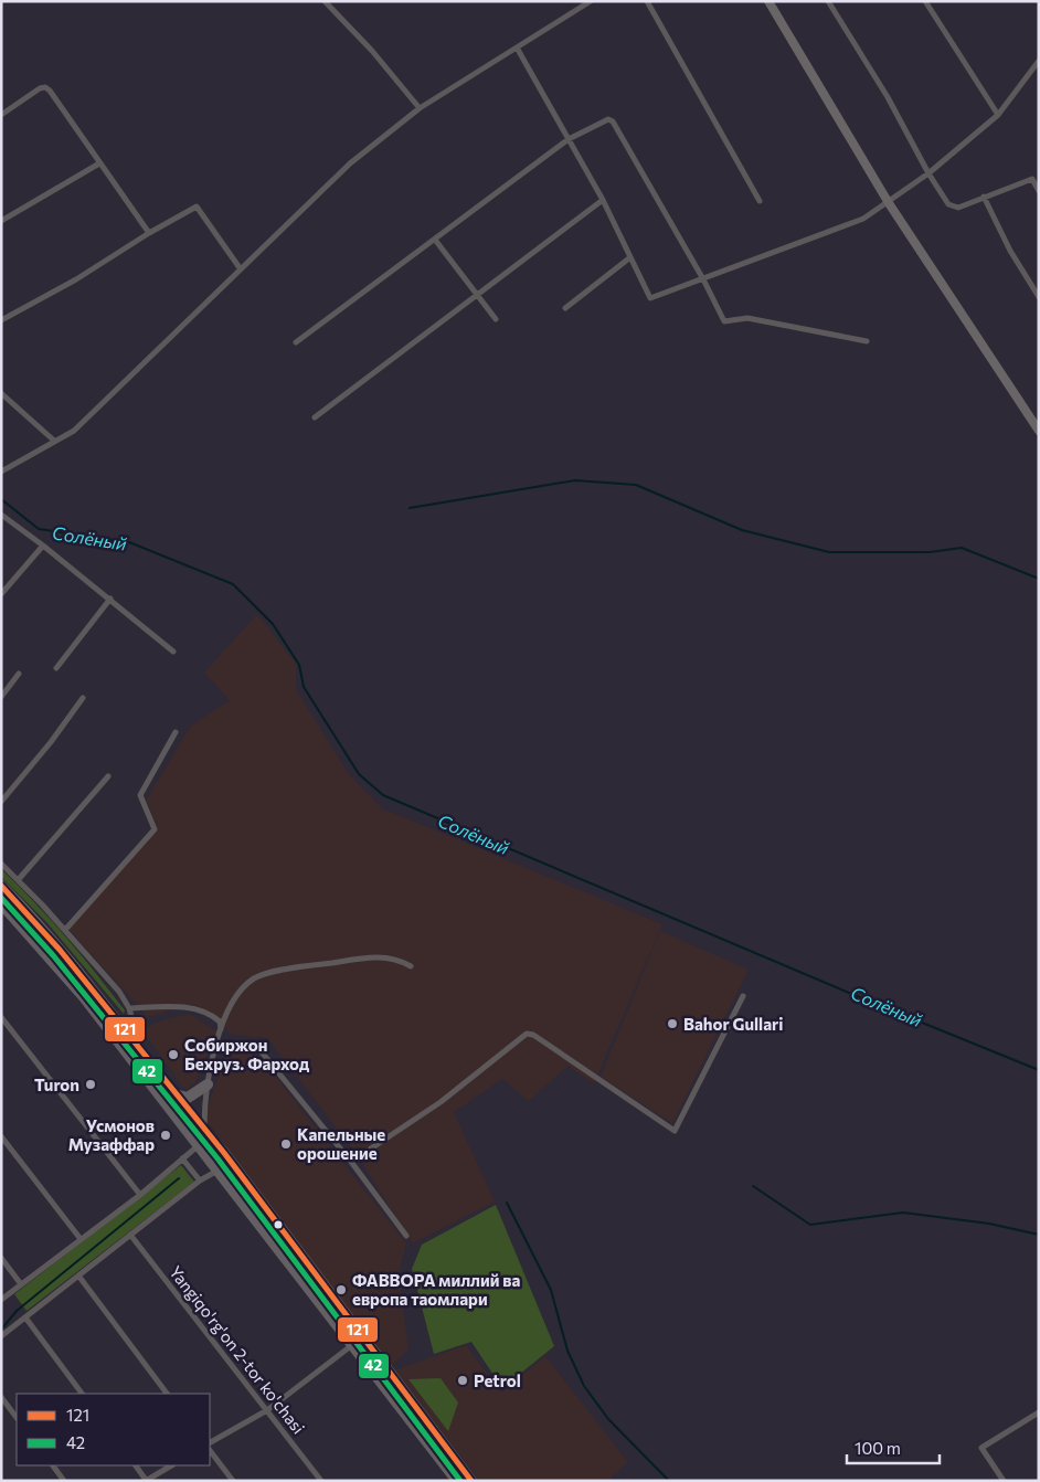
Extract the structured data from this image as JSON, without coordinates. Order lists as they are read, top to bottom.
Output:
{
  "streets": {
    "street": ["Yangiqo'rg'on 2-tor ko'chasi"]
  },
  "water": ["Солёный"],
  "places": [
    "Bahor Gullari",
    "Собиржон Бехруз. Фарход",
    "Turon",
    "Усмонов Музаффар",
    "Капельные орошение",
    "ФАВВОРА миллий ва европа таомлари",
    "Petrol"
  ],
  "lines": ["transit line 121", "transit line 42"],
  "legend": ["121", "42"],
  "scale_bar": "100 m"
}
